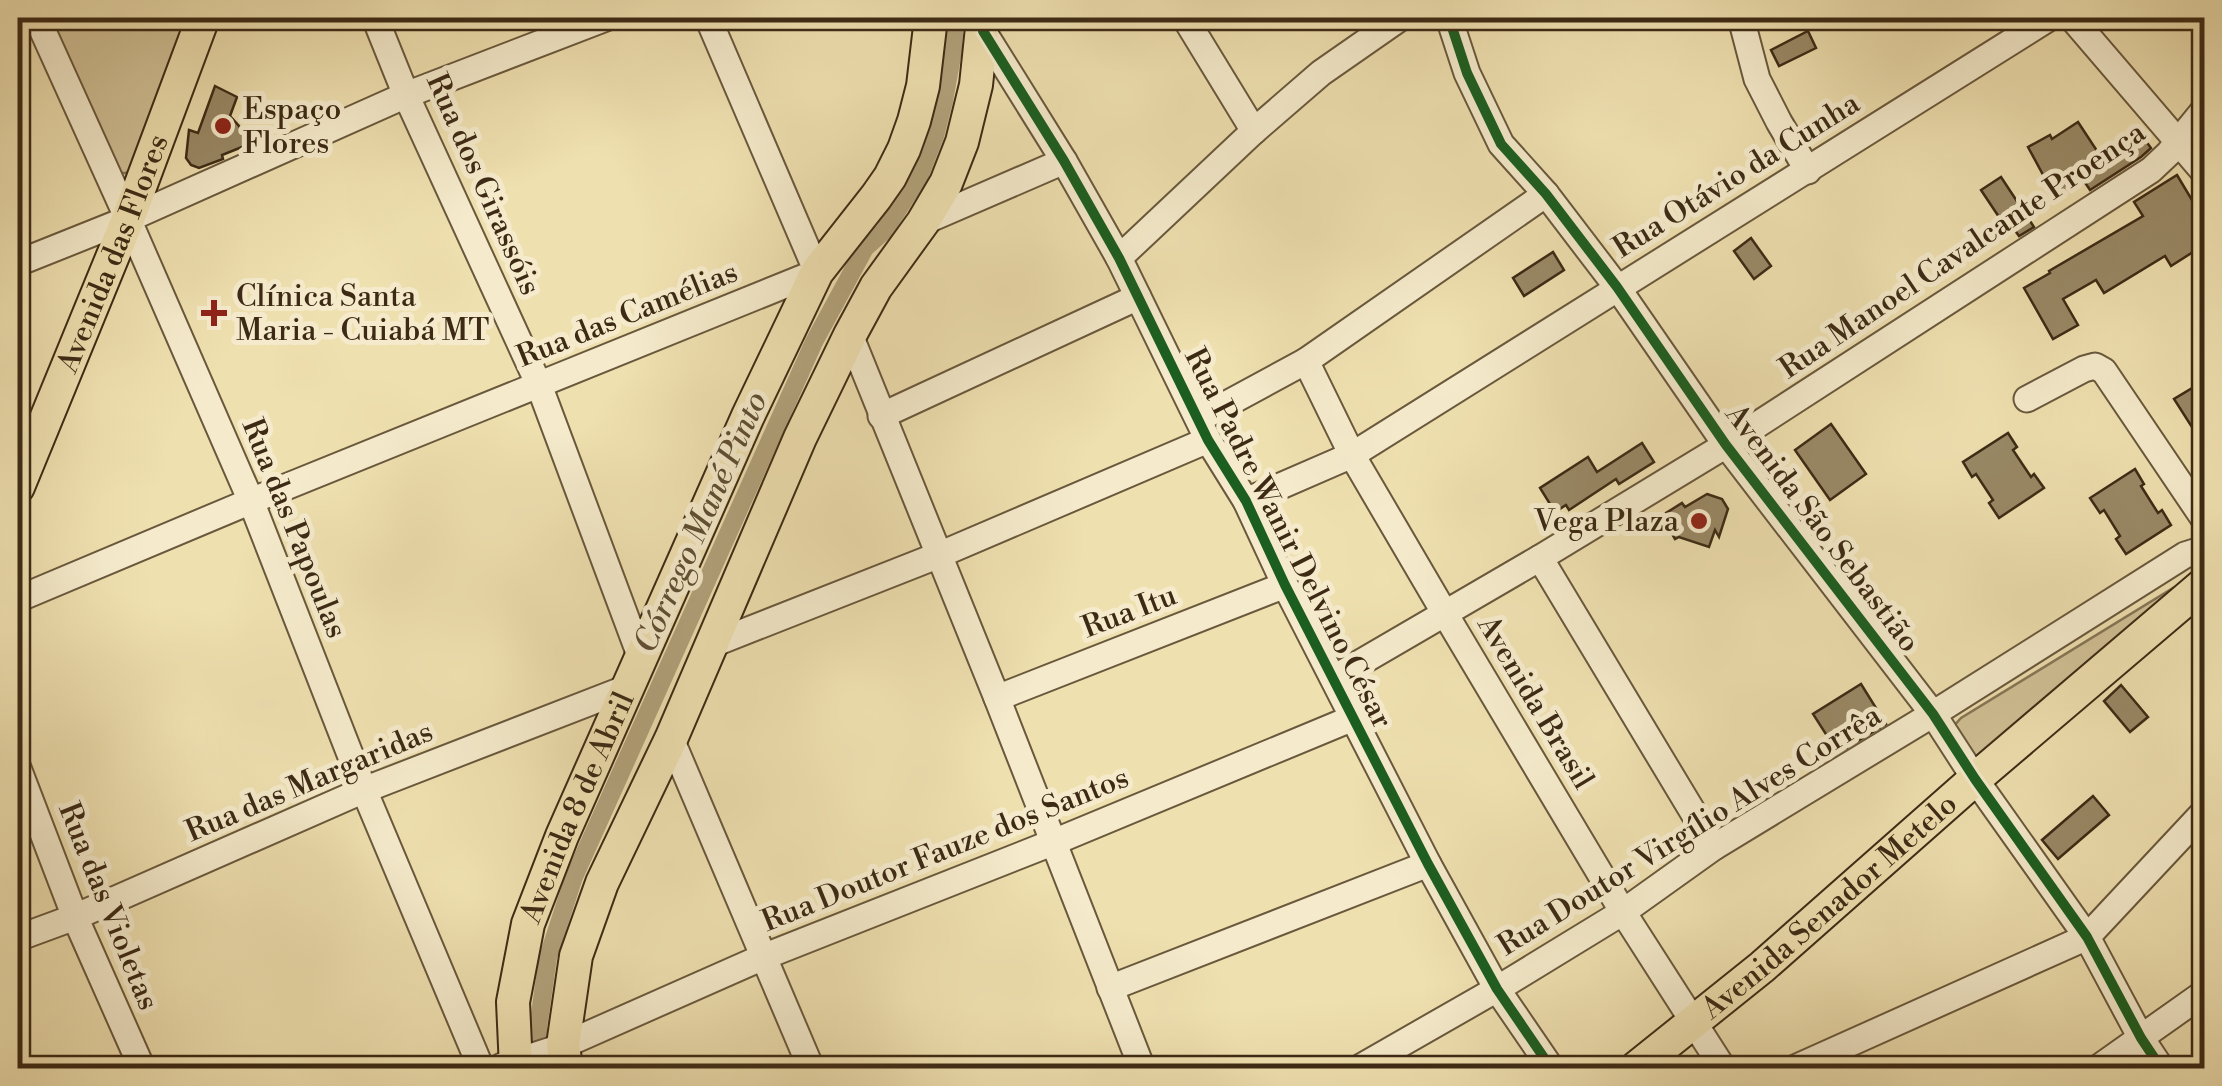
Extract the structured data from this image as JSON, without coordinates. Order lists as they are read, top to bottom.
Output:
{
  "streets": {
    "main road": ["Avenida das Flores", "Avenida 8 de Abril", "Avenida Senador Metelo"],
    "street": [
      "Rua Otávio da Cunha",
      "Rua dos Girassóis",
      "Rua Manoel Cavalcante Proença",
      "Rua das Camélias",
      "Rua das Papoulas",
      "Avenida São Sebastião",
      "Rua Padre Wanir Delvino César",
      "Rua Itu",
      "Avenida Brasil",
      "Rua das Margaridas",
      "Rua Doutor Virgílio Alves Corrêa",
      "Rua Doutor Fauze dos Santos",
      "Rua das Violetas"
    ]
  },
  "crossings": [
    ["Rua Otávio da Cunha", "Avenida São Sebastião"],
    ["Rua Otávio da Cunha", "Rua Padre Wanir Delvino César"],
    ["Rua Otávio da Cunha", "Avenida Brasil"],
    ["Rua dos Girassóis", "Rua das Camélias"],
    ["Rua dos Girassóis", "Rua das Margaridas"],
    ["Rua dos Girassóis", "Avenida 8 de Abril"],
    ["Rua Manoel Cavalcante Proença", "Avenida São Sebastião"],
    ["Rua Manoel Cavalcante Proença", "Rua Padre Wanir Delvino César"],
    ["Rua Manoel Cavalcante Proença", "Avenida Brasil"],
    ["Avenida das Flores", "Rua das Papoulas"],
    ["Rua das Camélias", "Rua das Papoulas"],
    ["Rua das Camélias", "Avenida 8 de Abril"],
    ["Rua das Papoulas", "Rua das Margaridas"],
    ["Avenida São Sebastião", "Rua Doutor Virgílio Alves Corrêa"],
    ["Avenida São Sebastião", "Avenida Senador Metelo"],
    ["Rua Padre Wanir Delvino César", "Rua Itu"],
    ["Rua Padre Wanir Delvino César", "Avenida 8 de Abril"],
    ["Rua Padre Wanir Delvino César", "Rua Doutor Virgílio Alves Corrêa"],
    ["Rua Padre Wanir Delvino César", "Rua Doutor Fauze dos Santos"],
    ["Avenida Brasil", "Rua Doutor Virgílio Alves Corrêa"],
    ["Avenida Brasil", "Avenida Senador Metelo"],
    ["Rua das Margaridas", "Avenida 8 de Abril"],
    ["Rua das Margaridas", "Rua das Violetas"],
    ["Avenida 8 de Abril", "Rua Doutor Fauze dos Santos"]
  ],
  "water": ["Córrego Mané Pinto"],
  "places": {
    "other": ["Espaço Flores", "Vega Plaza"],
    "health": ["Clínica Santa Maria - Cuiabá MT"]
  }
}
